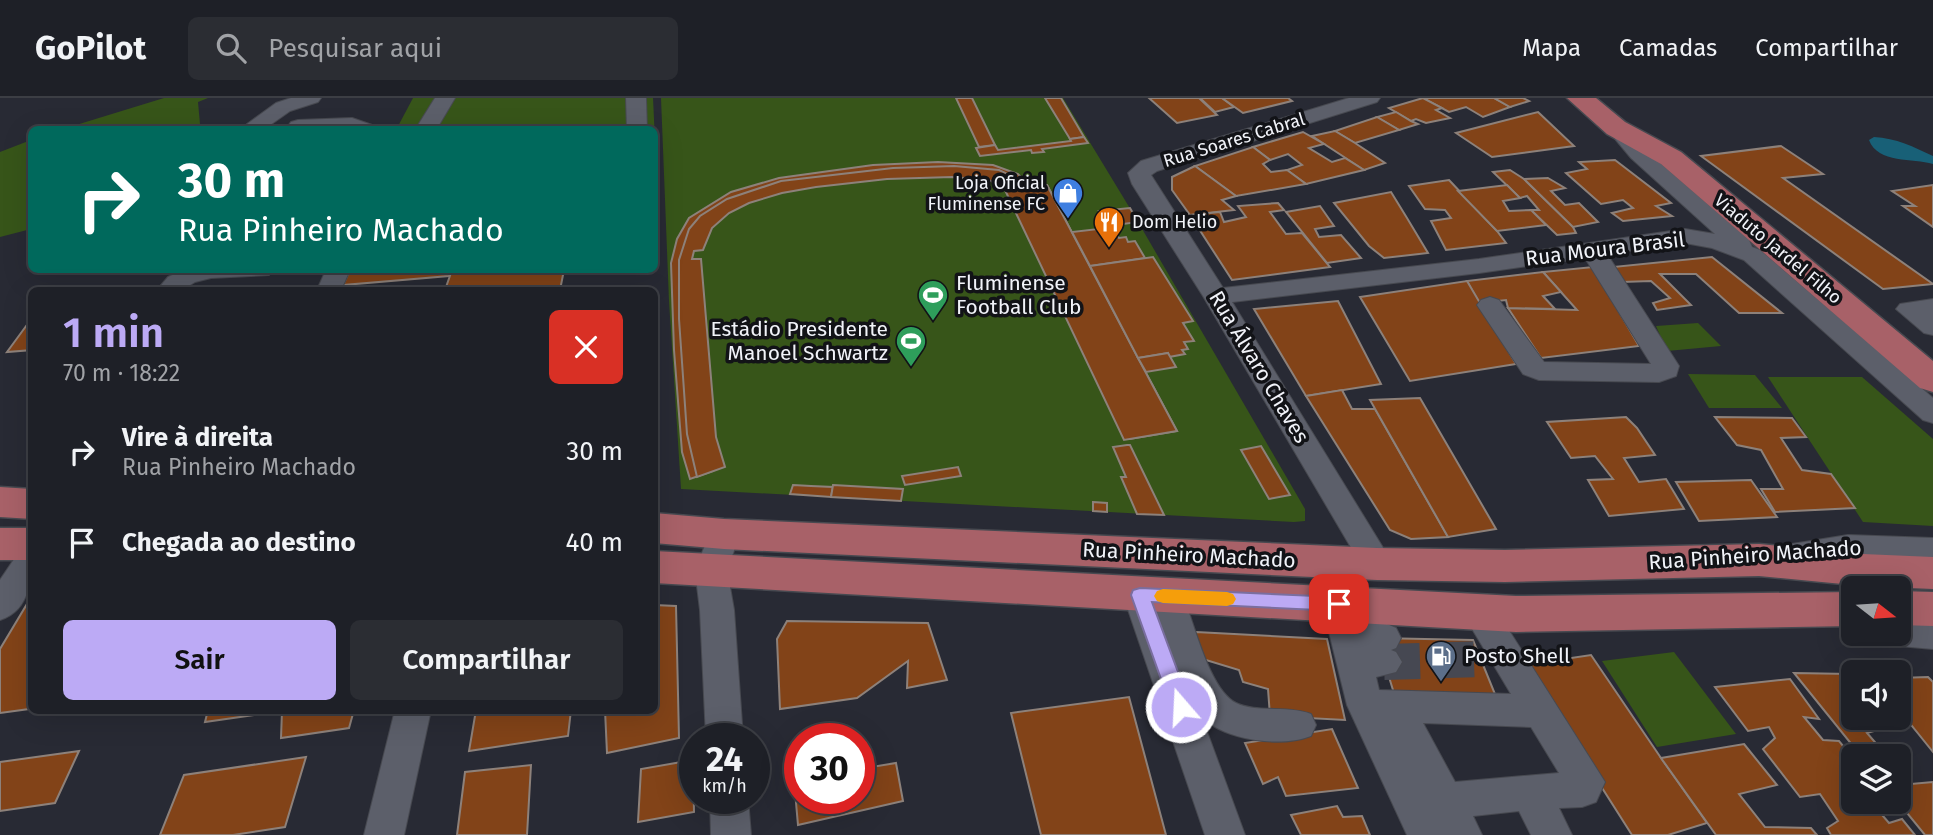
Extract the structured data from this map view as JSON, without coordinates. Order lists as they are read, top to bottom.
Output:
{
  "streets": {
    "main road": ["Viaduto Jardel Filho", "Rua Pinheiro Machado"],
    "street": ["Rua Soares Cabral", "Rua Moura Brasil", "Rua Álvaro Chaves"]
  },
  "crossings": [
    ["Rua Soares Cabral", "Rua Álvaro Chaves"],
    ["Rua Moura Brasil", "Viaduto Jardel Filho"],
    ["Rua Moura Brasil", "Rua Álvaro Chaves"],
    ["Rua Álvaro Chaves", "Rua Pinheiro Machado"]
  ],
  "places": {
    "shop": ["Loja Oficial Fluminense FC"],
    "restaurant": ["Dom Helio"],
    "sports": ["Fluminense Football Club", "Estádio Presidente Manoel Schwartz"],
    "fuel station": ["Posto Shell"]
  },
  "north": "right",
  "page": {
    "header": "GoPilot",
    "search": "Pesquisar aqui",
    "nav": ["Mapa", "Camadas", "Compartilhar"],
    "turn": ["30 m", "Rua Pinheiro Machado"],
    "heading": ["1 min", "70 m · 18:22"],
    "list": [
      {
        "name": "Vire à direita",
        "note": "Rua Pinheiro Machado",
        "value": "30 m"
      },
      {
        "name": "Chegada ao destino",
        "value": "40 m"
      }
    ],
    "buttons": ["Sair", "Compartilhar"],
    "speed": "24 km/h",
    "limit": "30"
  }
}
